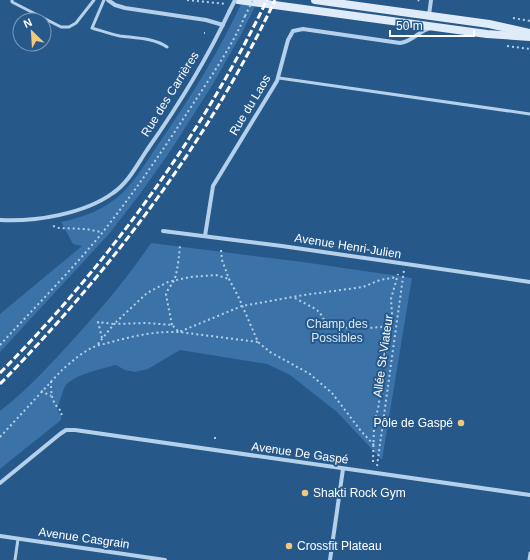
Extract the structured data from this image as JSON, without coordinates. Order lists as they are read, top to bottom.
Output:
{
  "streets": {
    "street": [
      "Rue des Carrières",
      "Rue du Laos",
      "Avenue Henri-Julien",
      "Avenue De Gaspé",
      "Avenue Casgrain"
    ],
    "path": ["Allée St-Viateur"]
  },
  "crossings": [
    ["Rue du Laos", "Avenue Henri-Julien"],
    ["Avenue Henri-Julien", "Allée St-Viateur"],
    ["Allée St-Viateur", "Avenue De Gaspé"]
  ],
  "parks": ["Champ des Possibles"],
  "places": ["Pôle de Gaspé", "Shakti Rock Gym", "Crossfit Plateau"],
  "scale_bar": "50 m",
  "north": "top left"
}
